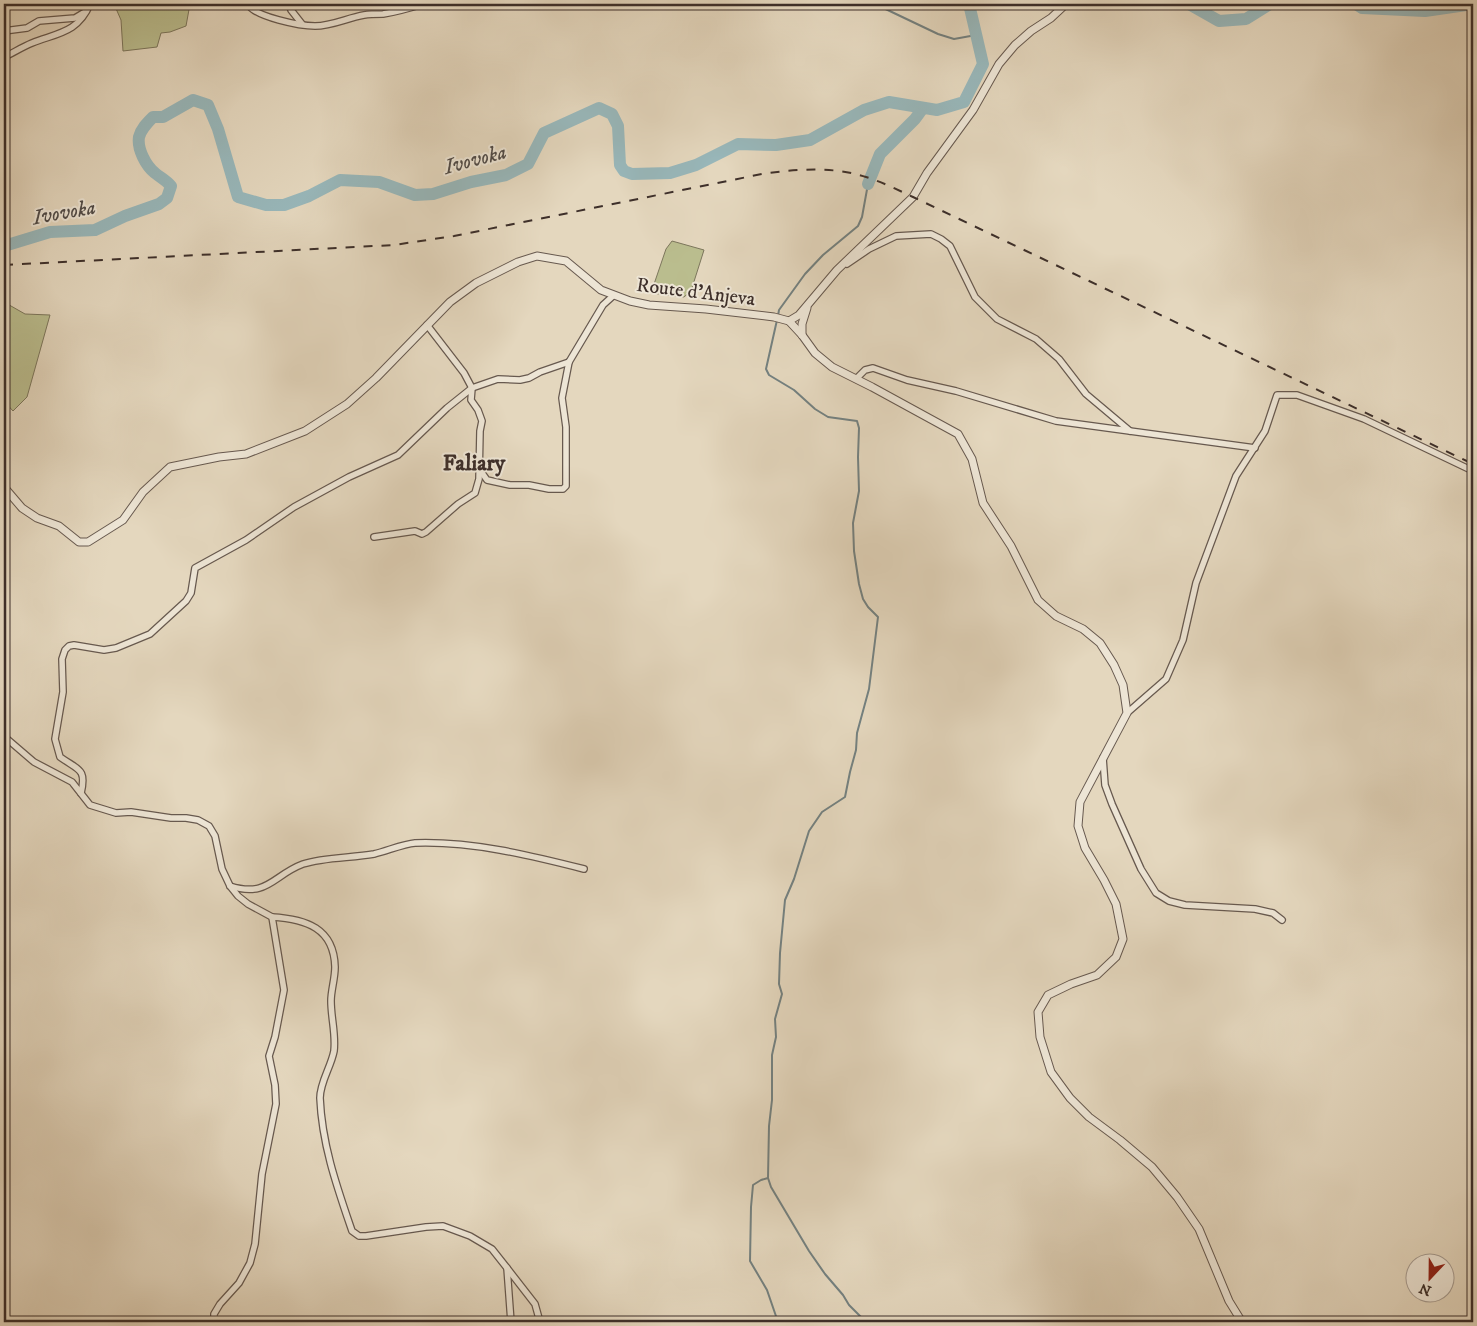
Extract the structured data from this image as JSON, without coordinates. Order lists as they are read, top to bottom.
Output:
{
  "streets": {
    "street": ["Route d'Anjeva"]
  },
  "districts": ["Faliary"],
  "water": ["Ivovoka"],
  "north": "bottom"
}
